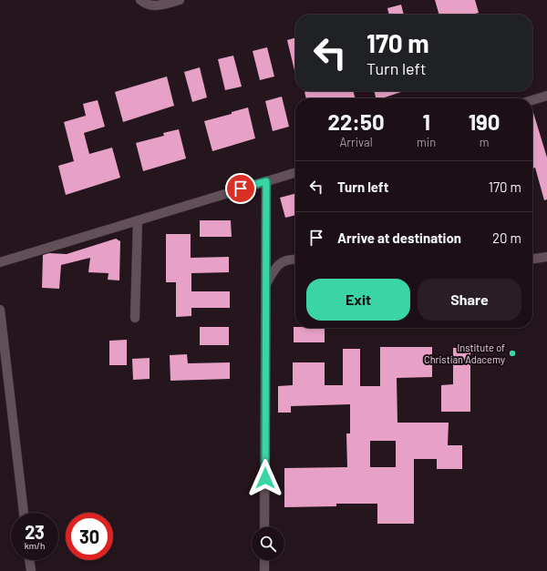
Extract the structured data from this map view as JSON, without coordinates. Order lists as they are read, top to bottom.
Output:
{
  "places": ["Institute of Christian Adacemy"],
  "page": {
    "turn": ["170 m", "Turn left"],
    "eta": [
      "22:50",
      "Arrival",
      "1",
      "min",
      "190",
      "m"
    ],
    "list": [
      {
        "name": "Turn left",
        "value": "170 m"
      },
      {
        "name": "Arrive at destination",
        "value": "20 m"
      }
    ],
    "buttons": ["Exit", "Share"],
    "speed": "23 km/h",
    "limit": "30"
  }
}
